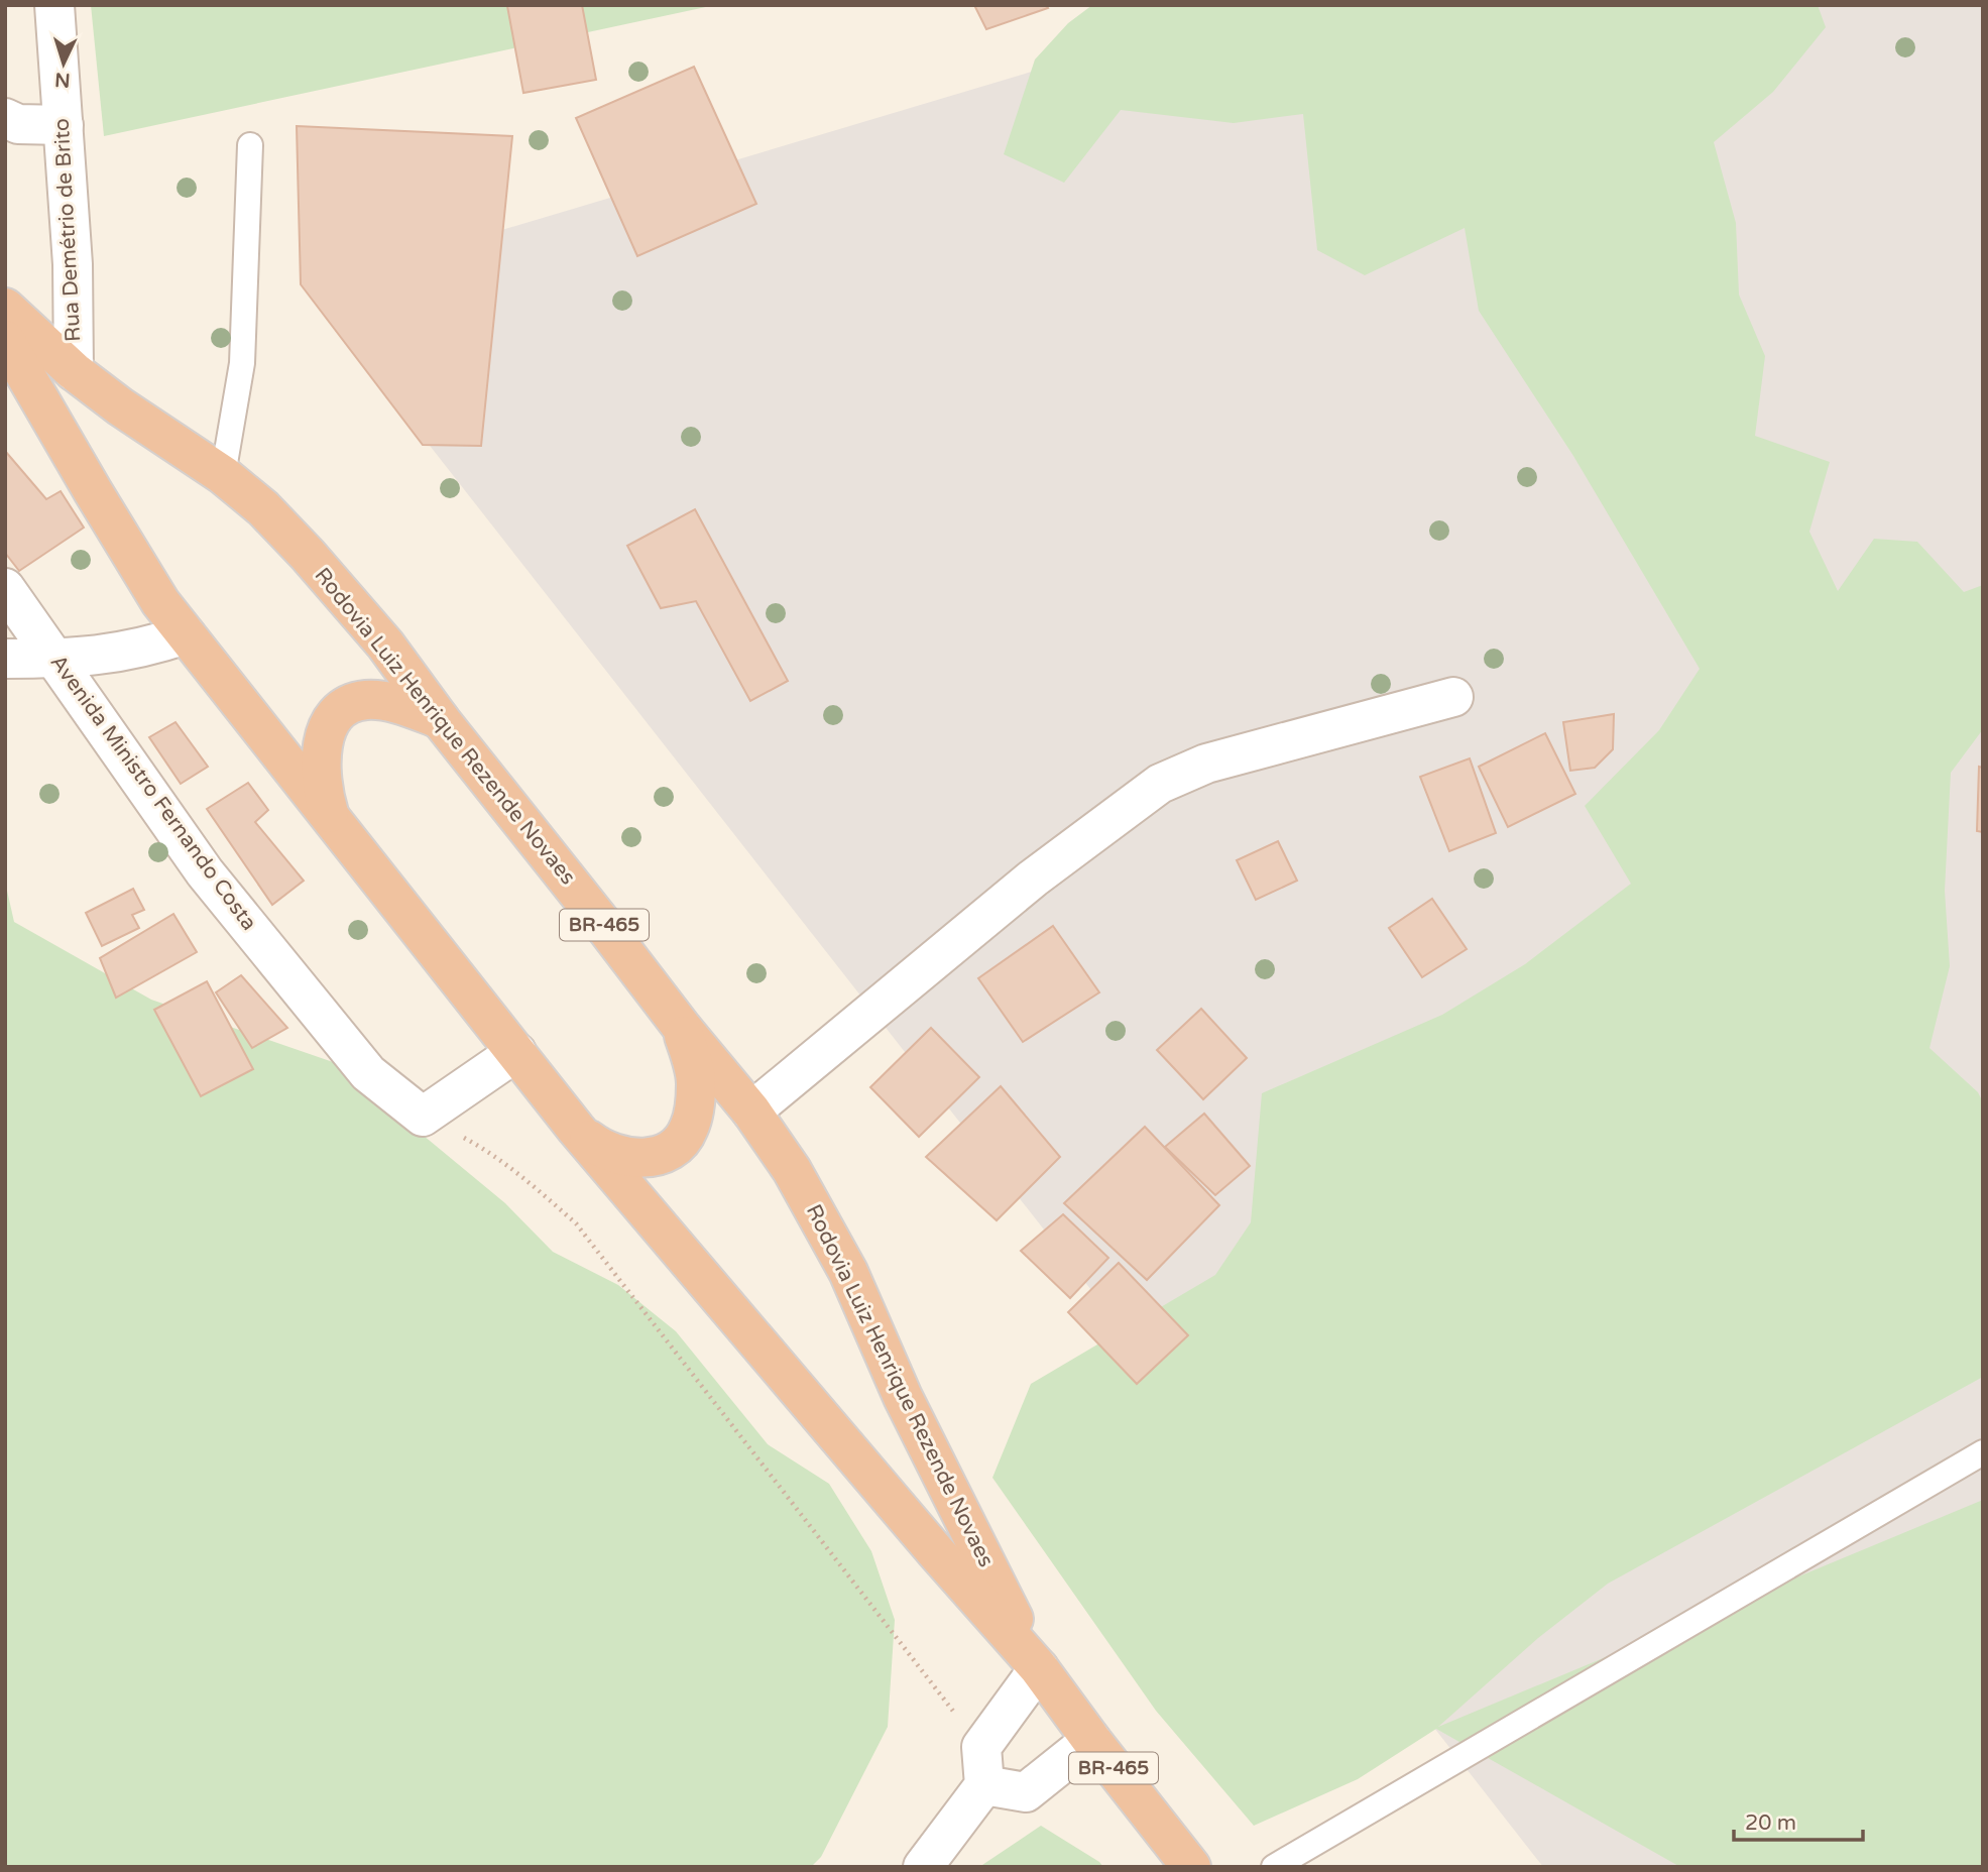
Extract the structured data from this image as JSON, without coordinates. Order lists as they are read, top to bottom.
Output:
{
  "streets": {
    "highway": ["Rodovia Luiz Henrique Rezende Novaes", "BR-465"],
    "street": ["Rua Demétrio de Brito", "Avenida Ministro Fernando Costa"]
  },
  "crossings": [
    ["Rua Demétrio de Brito", "Rodovia Luiz Henrique Rezende Novaes"]
  ],
  "scale_bar": "20 m",
  "north": "bottom"
}
